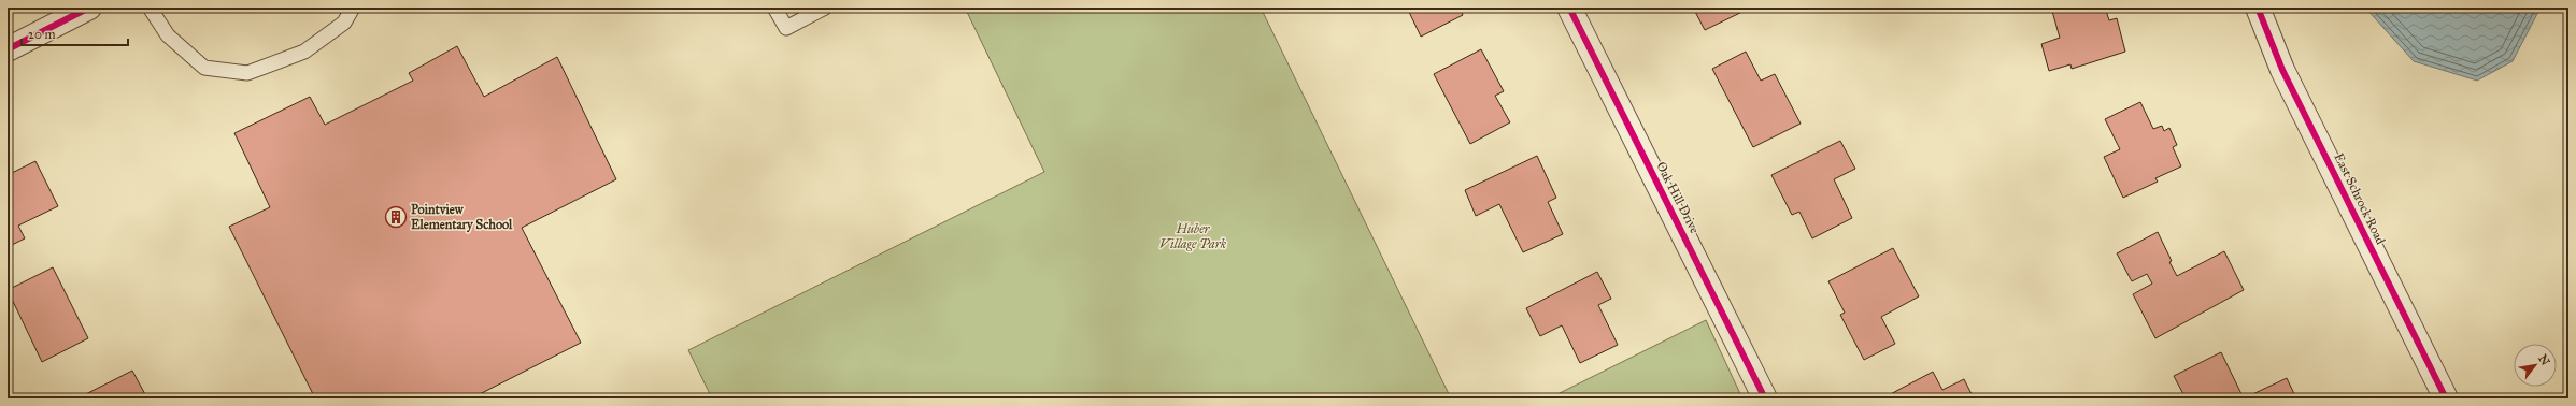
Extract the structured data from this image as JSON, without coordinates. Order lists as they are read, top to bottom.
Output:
{
  "streets": {
    "street": ["Oak Hill Drive", "East Schrock Road"]
  },
  "parks": ["Huber Village Park"],
  "places": {
    "building": ["Pointview Elementary School"]
  },
  "scale_bar": "20 m",
  "north": "top right"
}
